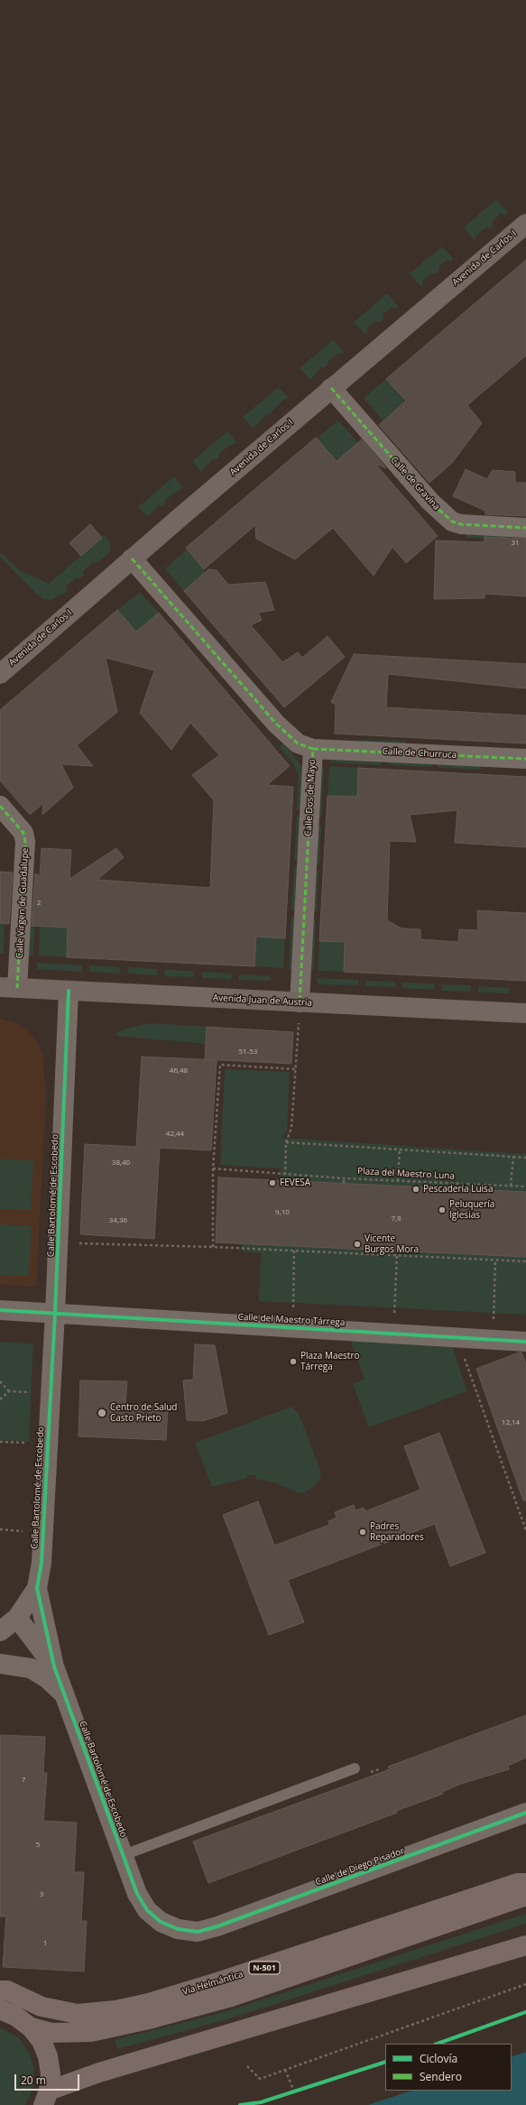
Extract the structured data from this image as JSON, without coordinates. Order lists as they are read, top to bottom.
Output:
{
  "streets": {
    "highway": ["N-501", "Vía Helmántica"],
    "main road": ["Avenida de Carlos I", "Avenida Juan de Austria"],
    "street": [
      "Calle de Gravina",
      "Calle de Churruca",
      "Calle Dos de Mayo",
      "Calle Virgen de Guadalupe",
      "Calle Bartolomé de Escobedo",
      "Calle del Maestro Tárrega",
      "Calle de Diego Pisador"
    ],
    "path": ["Plaza del Maestro Luna"]
  },
  "crossings": [
    ["Avenida de Carlos I", "Calle de Gravina"],
    ["Avenida de Carlos I", "Calle Dos de Mayo"],
    ["Calle de Churruca", "Calle Dos de Mayo"],
    ["Calle Dos de Mayo", "Avenida Juan de Austria"],
    ["Calle Virgen de Guadalupe", "Avenida Juan de Austria"],
    ["Avenida Juan de Austria", "Calle Bartolomé de Escobedo"],
    ["Calle Bartolomé de Escobedo", "Calle del Maestro Tárrega"],
    ["Calle Bartolomé de Escobedo", "Calle de Diego Pisador"],
    ["N-501", "Vía Helmántica"]
  ],
  "places": [
    "FEVESA",
    "Pescadería Luisa",
    "Peluquería Iglesias",
    "Vicente Burgos Mora",
    "Plaza Maestro Tárrega",
    "Centro de Salud Casto Prieto",
    "Padres Reparadores"
  ],
  "house_numbers": [
    "31",
    "2",
    "51-53",
    "46,48",
    "42,44",
    "38,40",
    "9,10",
    "7,8",
    "34,36",
    "12,14",
    "7",
    "5",
    "3",
    "1"
  ],
  "legend": ["Ciclovía", "Sendero"],
  "scale_bar": "20 m"
}
